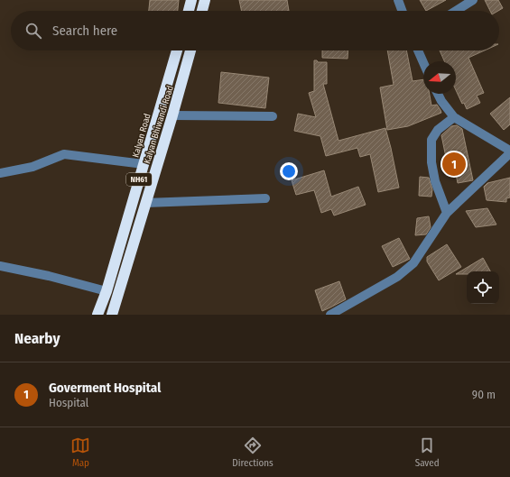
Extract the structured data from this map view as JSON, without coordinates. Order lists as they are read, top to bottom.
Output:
{
  "streets": {
    "highway": ["Kalyan Bhiwandi Road", "Kalyan Road", "NH61"]
  },
  "north": "left",
  "page": {
    "search": "Search here",
    "pins": "1",
    "heading": "Nearby",
    "list": [
      {
        "mark": "1",
        "name": "Goverment Hospital",
        "note": "Hospital",
        "value": "90 m"
      }
    ],
    "nav": ["Map", "Directions", "Saved"]
  }
}
